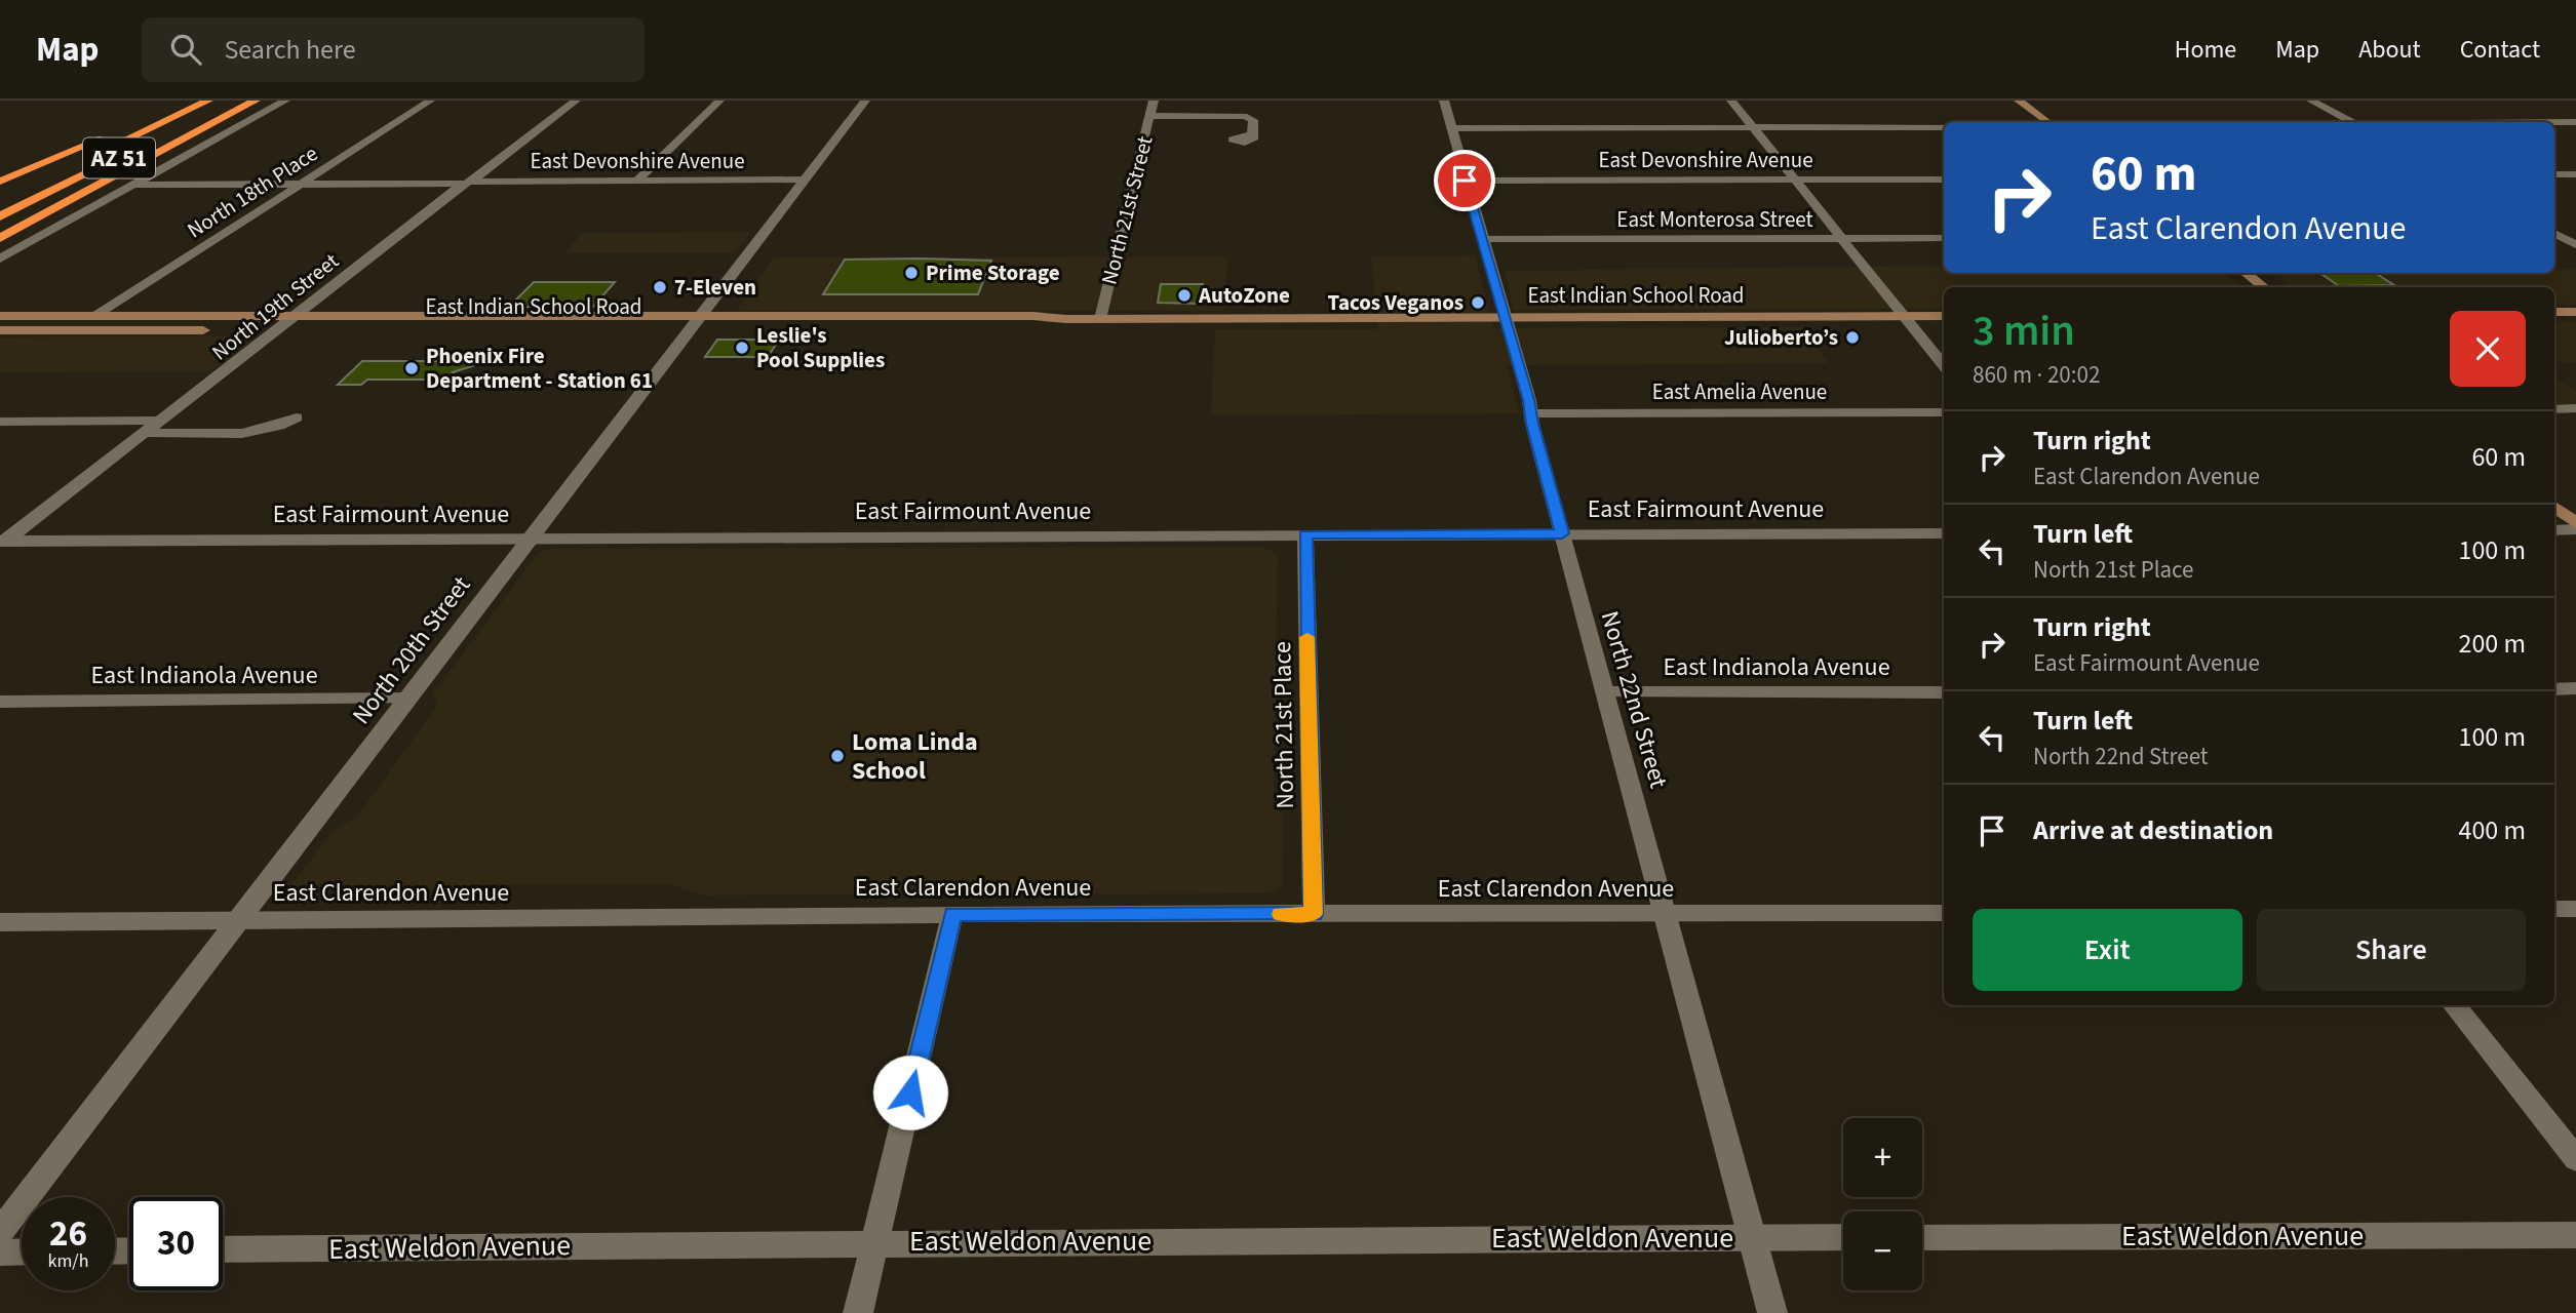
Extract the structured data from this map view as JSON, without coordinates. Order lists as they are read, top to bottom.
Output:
{
  "streets": {
    "highway": ["AZ 51"],
    "main road": ["East Indian School Road"],
    "street": [
      "East Devonshire Avenue",
      "North 18th Place",
      "North 21st Street",
      "East Monterosa Street",
      "North 19th Street",
      "East Amelia Avenue",
      "East Fairmount Avenue",
      "North 20th Street",
      "East Indianola Avenue",
      "North 22nd Street",
      "North 21st Place",
      "East Clarendon Avenue",
      "East Weldon Avenue"
    ]
  },
  "crossings": [
    ["East Devonshire Avenue", "North 18th Place"],
    ["East Devonshire Avenue", "North 19th Street"],
    ["East Devonshire Avenue", "North 20th Street"],
    ["East Devonshire Avenue", "North 22nd Street"],
    ["North 18th Place", "East Indian School Road"],
    ["North 21st Street", "East Indian School Road"],
    ["East Monterosa Street", "North 22nd Street"],
    ["East Indian School Road", "North 19th Street"],
    ["East Indian School Road", "North 20th Street"],
    ["East Indian School Road", "North 22nd Street"],
    ["North 19th Street", "East Fairmount Avenue"],
    ["East Amelia Avenue", "North 22nd Street"],
    ["East Fairmount Avenue", "North 20th Street"],
    ["East Fairmount Avenue", "North 22nd Street"],
    ["East Fairmount Avenue", "North 21st Place"],
    ["North 20th Street", "East Indianola Avenue"],
    ["North 20th Street", "East Clarendon Avenue"],
    ["East Indianola Avenue", "North 22nd Street"],
    ["North 22nd Street", "East Clarendon Avenue"],
    ["North 22nd Street", "East Weldon Avenue"],
    ["North 21st Place", "East Clarendon Avenue"]
  ],
  "places": [
    "Prime Storage",
    "7-Eleven",
    "AutoZone",
    "Tacos Veganos",
    "Julioberto’s",
    "Leslie's Pool Supplies",
    "Phoenix Fire Department - Station 61",
    "Loma Linda School"
  ],
  "page": {
    "header": "Map",
    "search": "Search here",
    "nav": [
      "Home",
      "Map",
      "About",
      "Contact"
    ],
    "turn": ["60 m", "East Clarendon Avenue"],
    "heading": ["3 min", "860 m · 20:02"],
    "list": [
      {
        "name": "Turn right",
        "note": "East Clarendon Avenue",
        "value": "60 m"
      },
      {
        "name": "Turn left",
        "note": "North 21st Place",
        "value": "100 m"
      },
      {
        "name": "Turn right",
        "note": "East Fairmount Avenue",
        "value": "200 m"
      },
      {
        "name": "Turn left",
        "note": "North 22nd Street",
        "value": "100 m"
      },
      {
        "name": "Arrive at destination",
        "value": "400 m"
      }
    ],
    "buttons": ["Exit", "Share"],
    "map_buttons": ["+", "−"],
    "speed": "26 km/h",
    "limit": "30"
  }
}
